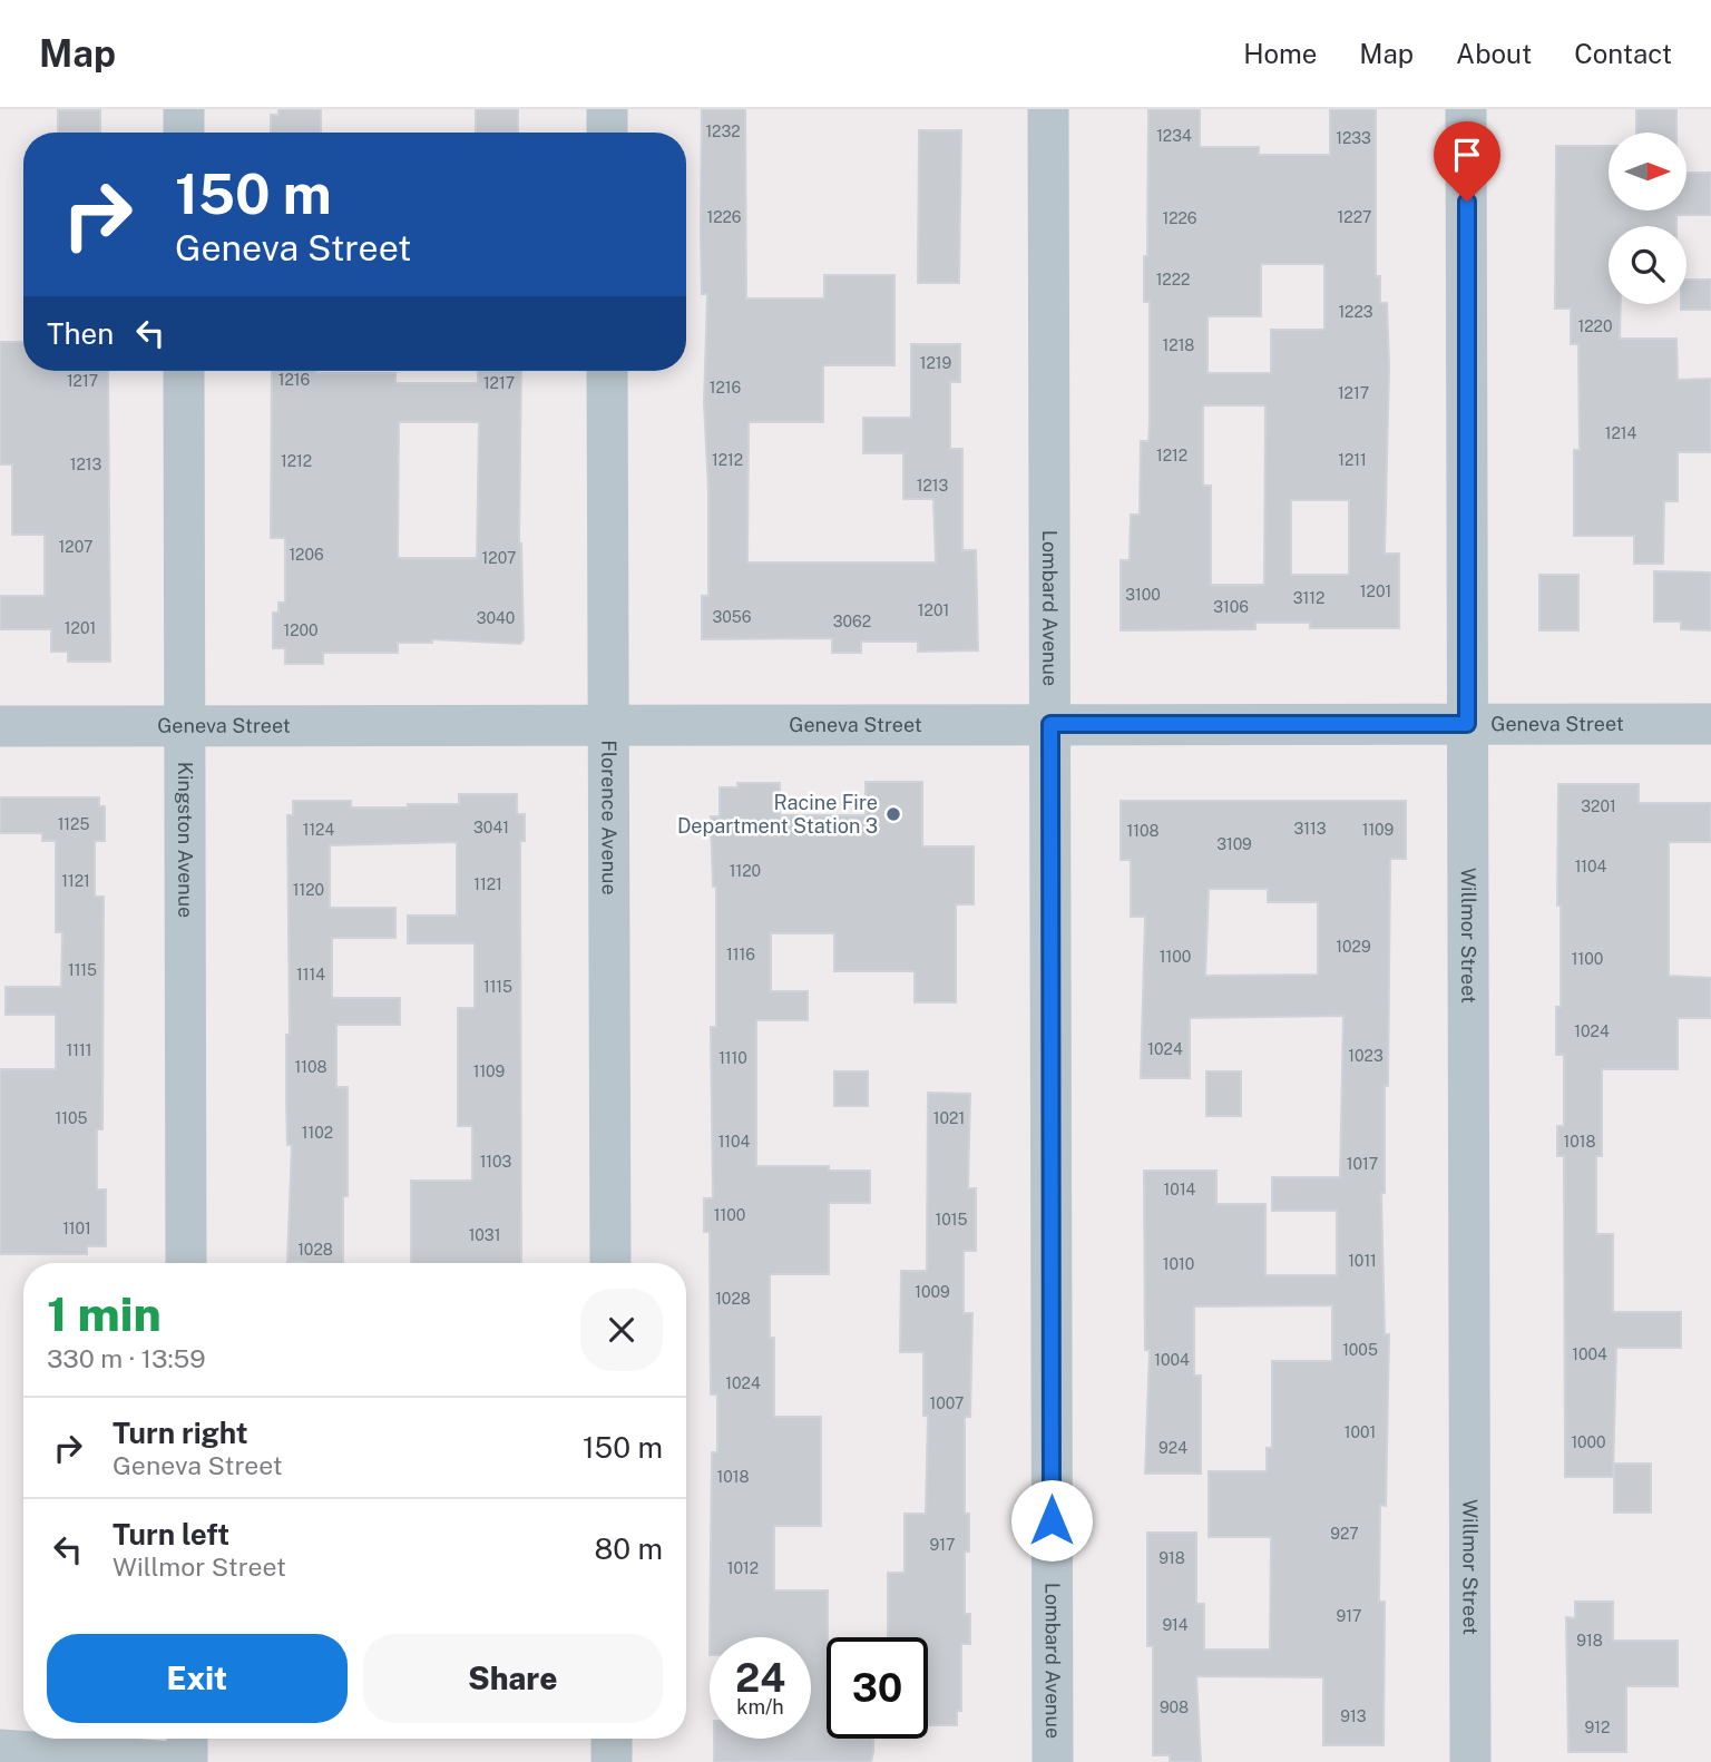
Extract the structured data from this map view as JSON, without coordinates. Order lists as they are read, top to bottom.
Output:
{
  "streets": {
    "street": [
      "Lombard Avenue",
      "Geneva Street",
      "Florence Avenue",
      "Kingston Avenue",
      "Willmor Street"
    ]
  },
  "crossings": [
    ["Lombard Avenue", "Geneva Street"],
    ["Geneva Street", "Florence Avenue"],
    ["Geneva Street", "Kingston Avenue"],
    ["Geneva Street", "Willmor Street"]
  ],
  "places": ["Racine Fire Department Station 3"],
  "house_numbers": [
    "1232",
    "1234",
    "1233",
    "1226",
    "1227",
    "1226",
    "1222",
    "1223",
    "1220",
    "1218",
    "1219",
    "1216",
    "1217",
    "1217",
    "1216",
    "1217",
    "1214",
    "1212",
    "1212",
    "1211",
    "1212",
    "1213",
    "1213",
    "1207",
    "1206",
    "1207",
    "1201",
    "3100",
    "3112",
    "3106",
    "1201",
    "3056",
    "3040",
    "3062",
    "1201",
    "1200",
    "3201",
    "1125",
    "3041",
    "3113",
    "1124",
    "1109",
    "1108",
    "3109",
    "1104",
    "1120",
    "1121",
    "1121",
    "1120",
    "1029",
    "1116",
    "1100",
    "1100",
    "1115",
    "1114",
    "1115",
    "1024",
    "1024",
    "1111",
    "1023",
    "1110",
    "1108",
    "1109",
    "1105",
    "1021",
    "1102",
    "1104",
    "1018",
    "1103",
    "1017",
    "1014",
    "1100",
    "1015",
    "1101",
    "1031",
    "1028",
    "1011",
    "1010",
    "1009",
    "1028",
    "1005",
    "1004",
    "1004",
    "1024",
    "1007",
    "1001",
    "1000",
    "924",
    "1018",
    "927",
    "917",
    "918",
    "1012",
    "917",
    "914",
    "918",
    "908",
    "913",
    "912"
  ],
  "north": "right",
  "page": {
    "header": "Map",
    "nav": [
      "Home",
      "Map",
      "About",
      "Contact"
    ],
    "turn": ["150 m", "Geneva Street"],
    "then": "Then",
    "heading": ["1 min", "330 m · 13:59"],
    "list": [
      {
        "name": "Turn right",
        "note": "Geneva Street",
        "value": "150 m"
      },
      {
        "name": "Turn left",
        "note": "Willmor Street",
        "value": "80 m"
      }
    ],
    "buttons": ["Exit", "Share"],
    "speed": "24 km/h",
    "limit": "30"
  }
}
